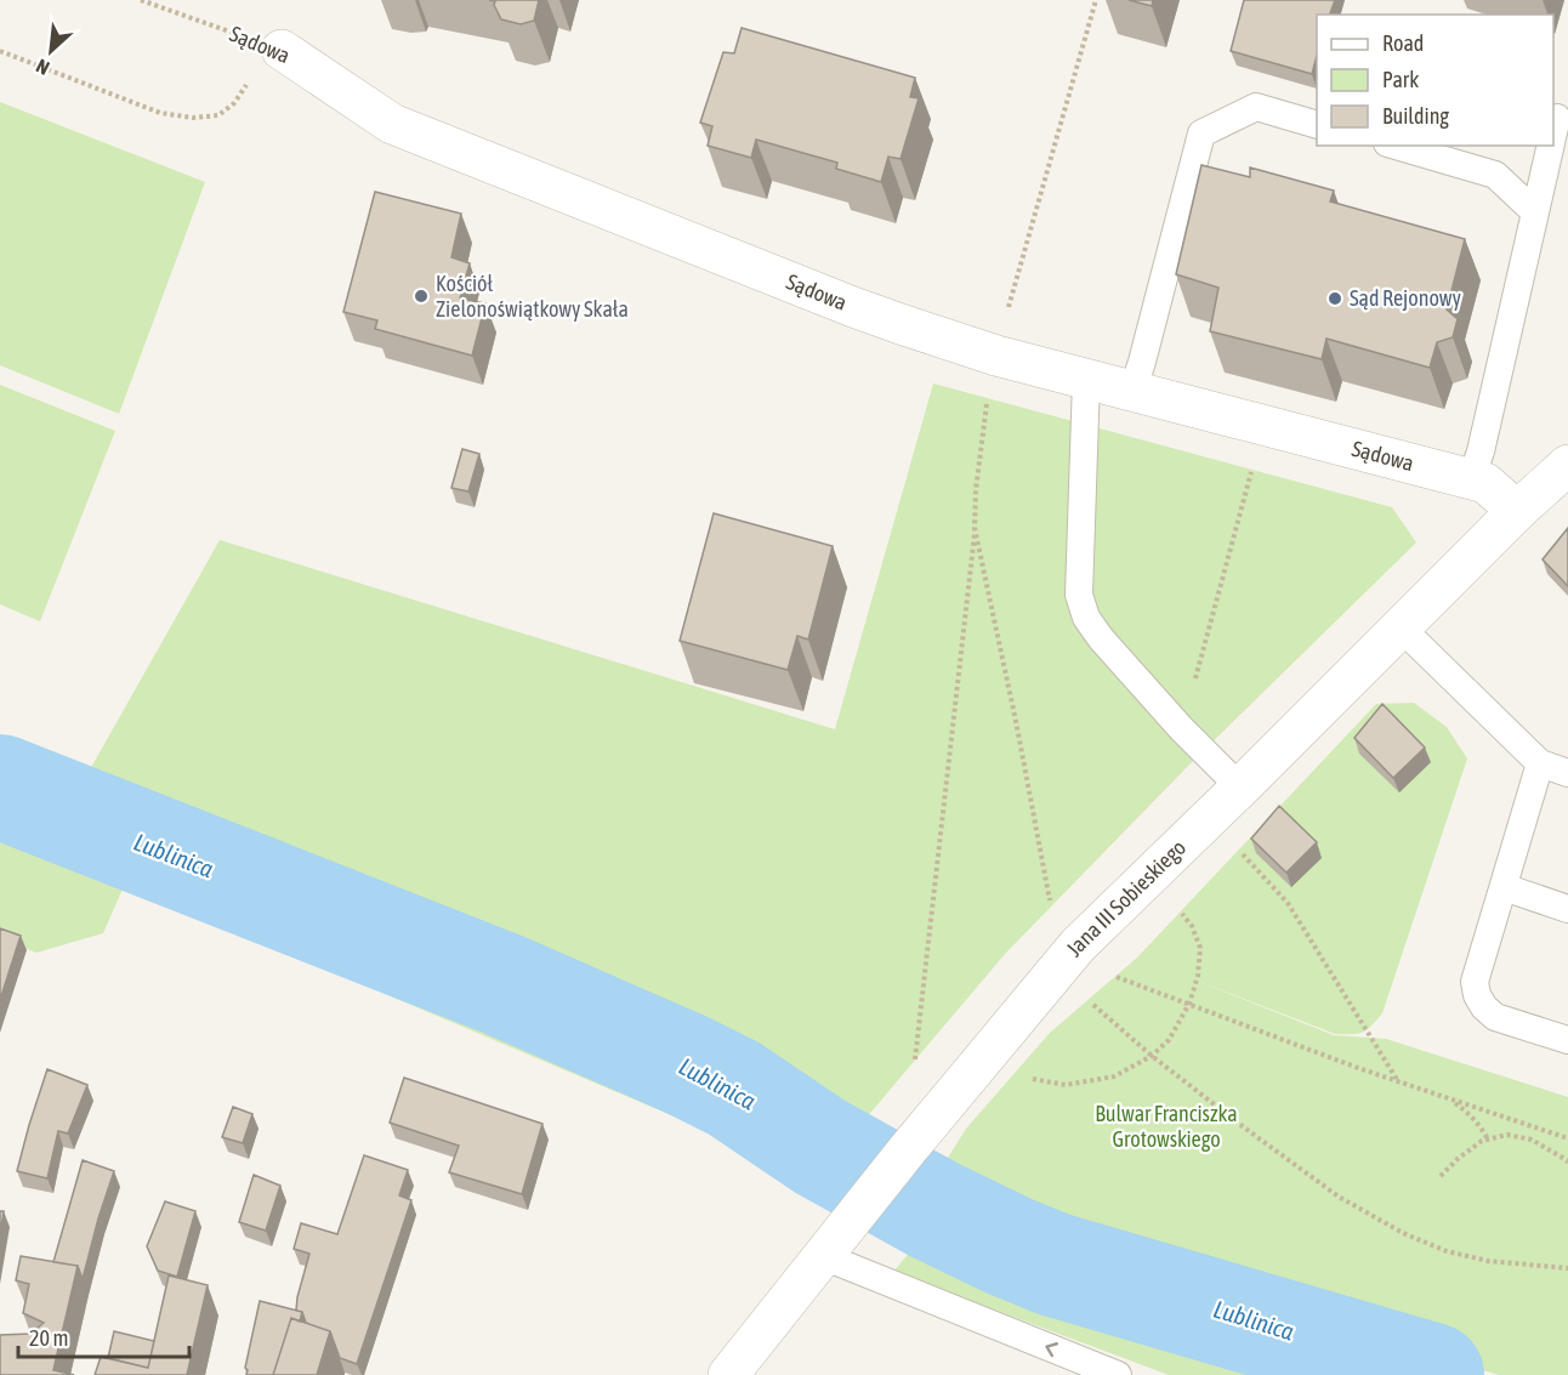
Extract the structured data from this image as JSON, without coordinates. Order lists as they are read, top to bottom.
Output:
{
  "streets": {
    "street": ["Sądowa", "Jana III Sobieskiego"]
  },
  "crossings": [
    ["Sądowa", "Jana III Sobieskiego"]
  ],
  "water": ["Lublinica"],
  "parks": ["Bulwar Franciszka Grotowskiego"],
  "places": ["Kościół Zielonoświątkowy Skała", "Sąd Rejonowy"],
  "legend": ["Road", "Park", "Building"],
  "scale_bar": "20 m",
  "north": "bottom left"
}
